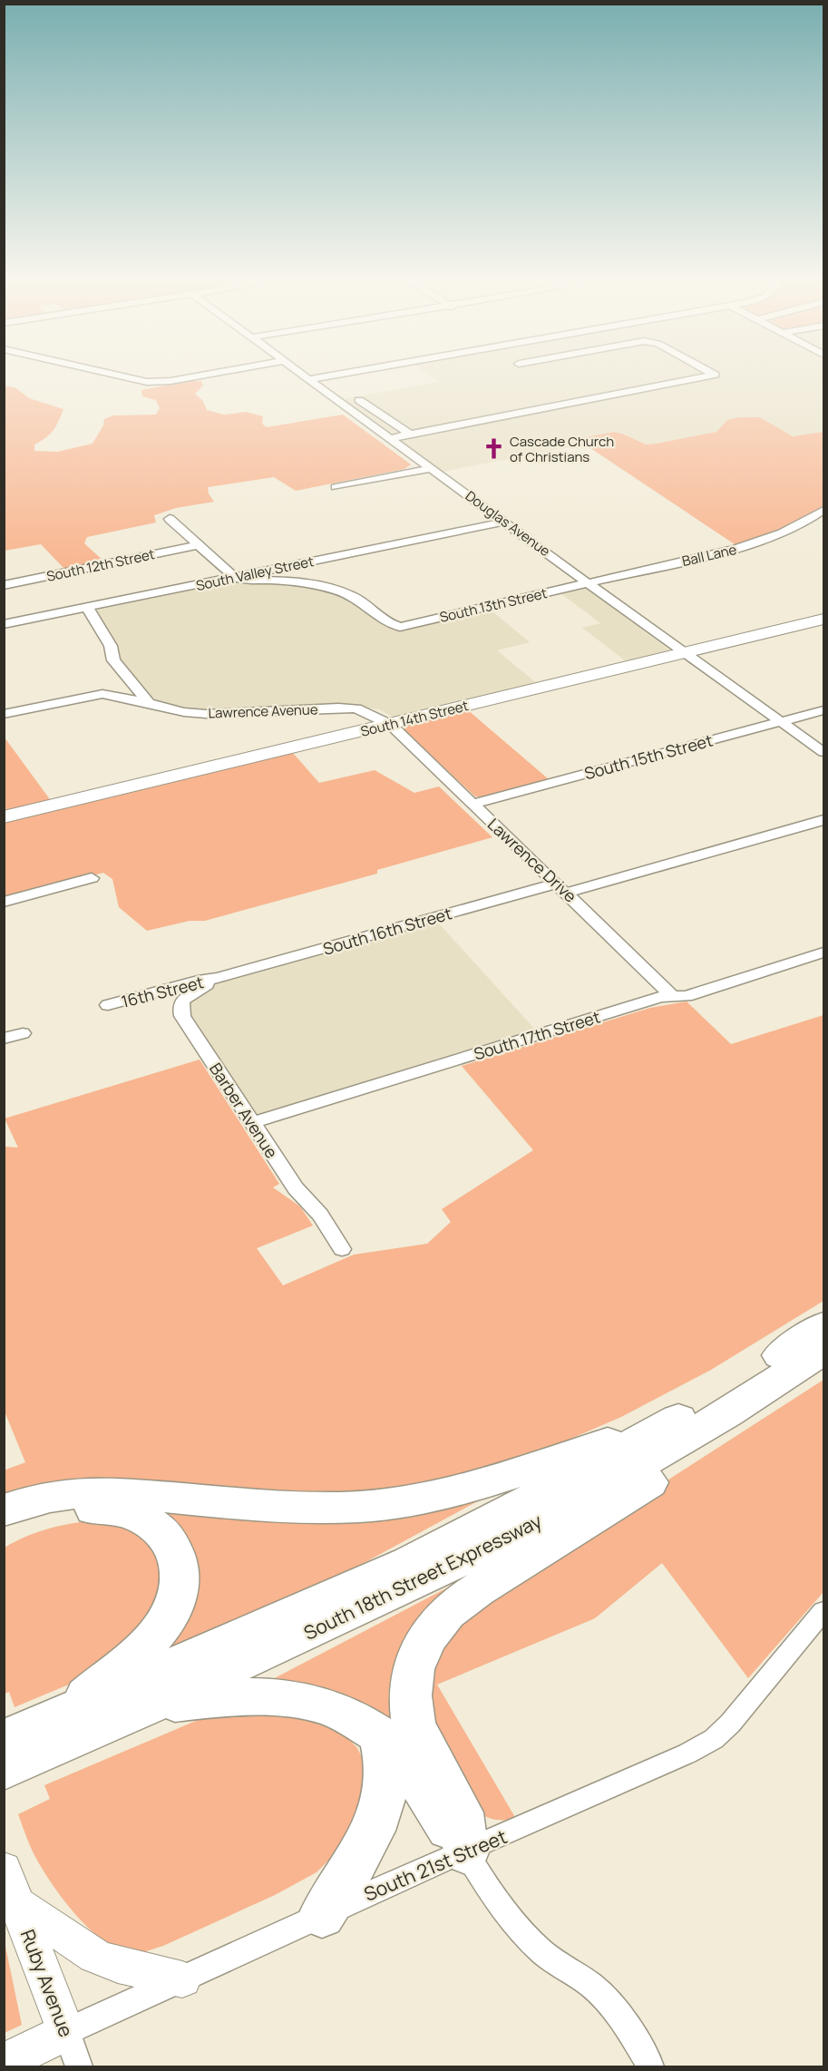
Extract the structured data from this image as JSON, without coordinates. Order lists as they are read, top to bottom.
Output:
{
  "streets": {
    "highway": ["South 18th Street Expressway"],
    "street": [
      "Douglas Avenue",
      "Ball Lane",
      "South 12th Street",
      "South Valley Street",
      "South 13th Street",
      "Lawrence Avenue",
      "South 14th Street",
      "South 15th Street",
      "Lawrence Drive",
      "South 16th Street",
      "16th Street",
      "South 17th Street",
      "Barber Avenue",
      "South 21st Street",
      "Ruby Avenue"
    ]
  },
  "crossings": [
    ["Douglas Avenue", "Ball Lane"],
    ["Douglas Avenue", "South Valley Street"],
    ["Douglas Avenue", "South 13th Street"],
    ["Douglas Avenue", "South 14th Street"],
    ["Douglas Avenue", "South 15th Street"],
    ["Ball Lane", "South 13th Street"],
    ["South Valley Street", "South 13th Street"],
    ["Lawrence Avenue", "South 14th Street"],
    ["Lawrence Avenue", "Lawrence Drive"],
    ["South 14th Street", "Lawrence Drive"],
    ["South 15th Street", "Lawrence Drive"],
    ["Lawrence Drive", "South 16th Street"],
    ["Lawrence Drive", "South 17th Street"],
    ["South 16th Street", "16th Street"],
    ["South 16th Street", "Barber Avenue"],
    ["16th Street", "Barber Avenue"],
    ["South 17th Street", "Barber Avenue"],
    ["South 21st Street", "Ruby Avenue"]
  ],
  "places": {
    "church": ["Cascade Church of Christians"]
  }
}
